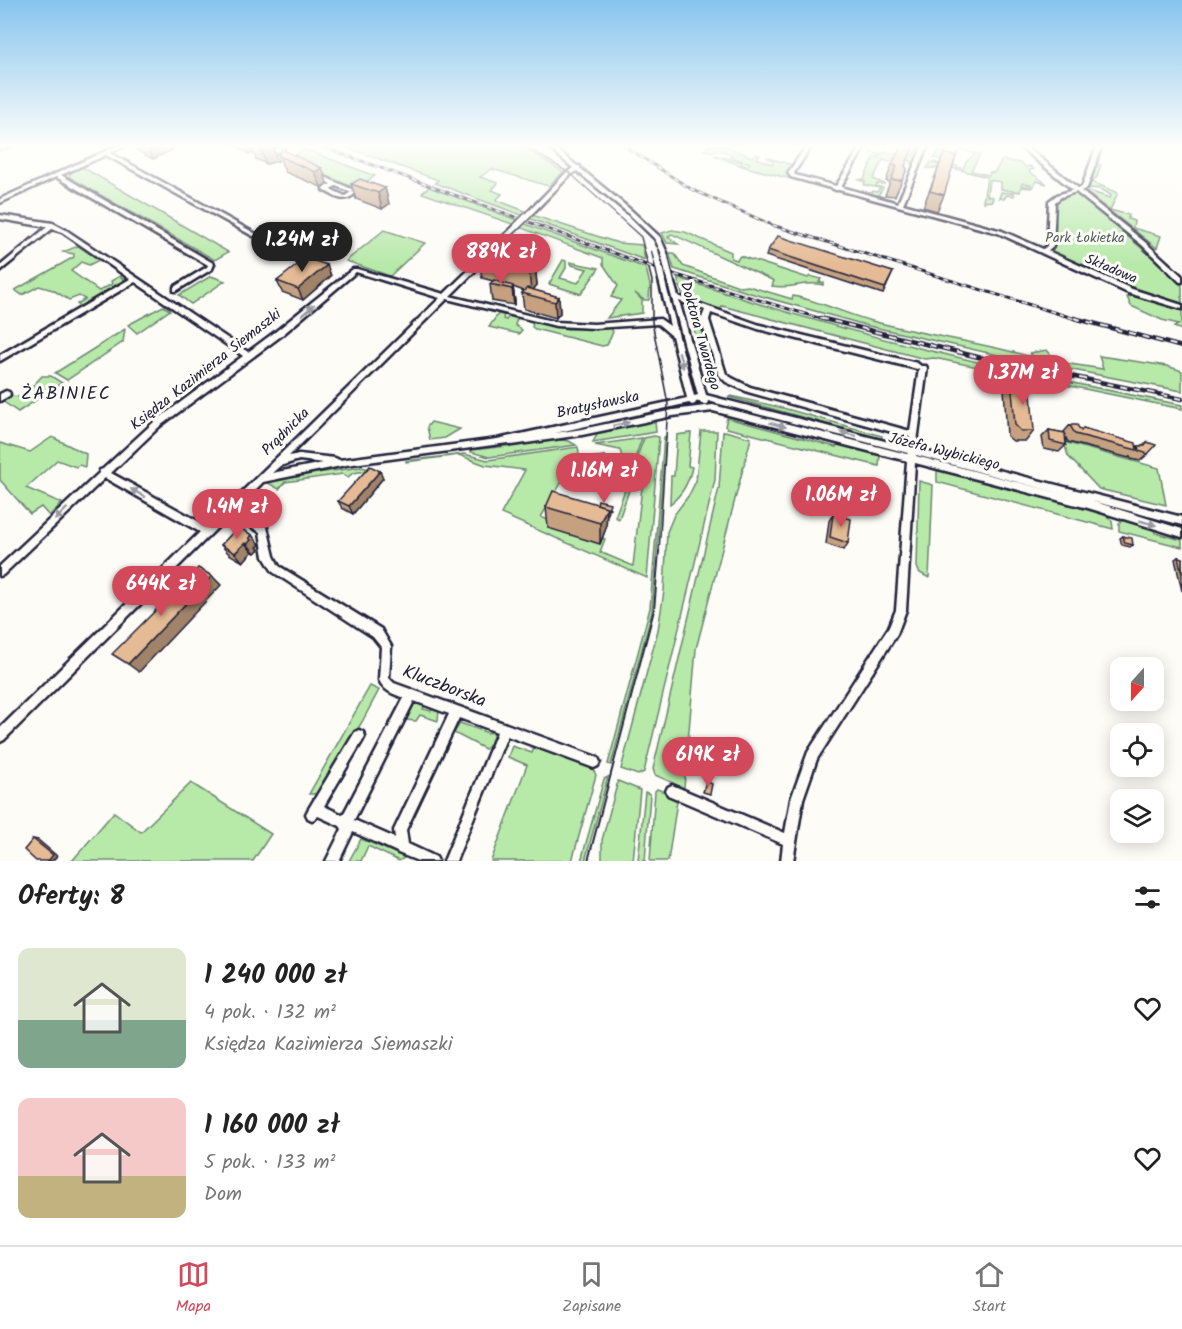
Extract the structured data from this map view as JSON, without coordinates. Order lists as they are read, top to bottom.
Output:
{
  "streets": {
    "street": [
      "Składowa",
      "Doktora Twardego",
      "Księdza Kazimierza Siemaszki",
      "Bratysławska",
      "Prądnicka",
      "Józefa Wybickiego",
      "Kluczborska"
    ]
  },
  "crossings": [
    ["Doktora Twardego", "Bratysławska"],
    ["Doktora Twardego", "Józefa Wybickiego"],
    ["Księdza Kazimierza Siemaszki", "Prądnicka"],
    ["Bratysławska", "Prądnicka"],
    ["Bratysławska", "Józefa Wybickiego"],
    ["Prądnicka", "Kluczborska"]
  ],
  "districts": ["ŻABINIEC"],
  "parks": ["Park Łokietka"],
  "north": "bottom",
  "page": {
    "price": [
      "1.24M zł",
      "889K zł",
      "1.37M zł",
      "1.16M zł",
      "1.06M zł",
      "1.4M zł",
      "644K zł",
      "619K zł"
    ],
    "heading": "Oferty: 8",
    "list": [
      {
        "name": "1 240 000 zł",
        "note": "4 pok. · 132 m² · Księdza Kazimierza Siemaszki"
      },
      {
        "name": "1 160 000 zł",
        "note": "5 pok. · 133 m² · Dom"
      }
    ],
    "tabs": ["Mapa", "Zapisane", "Start"]
  }
}
